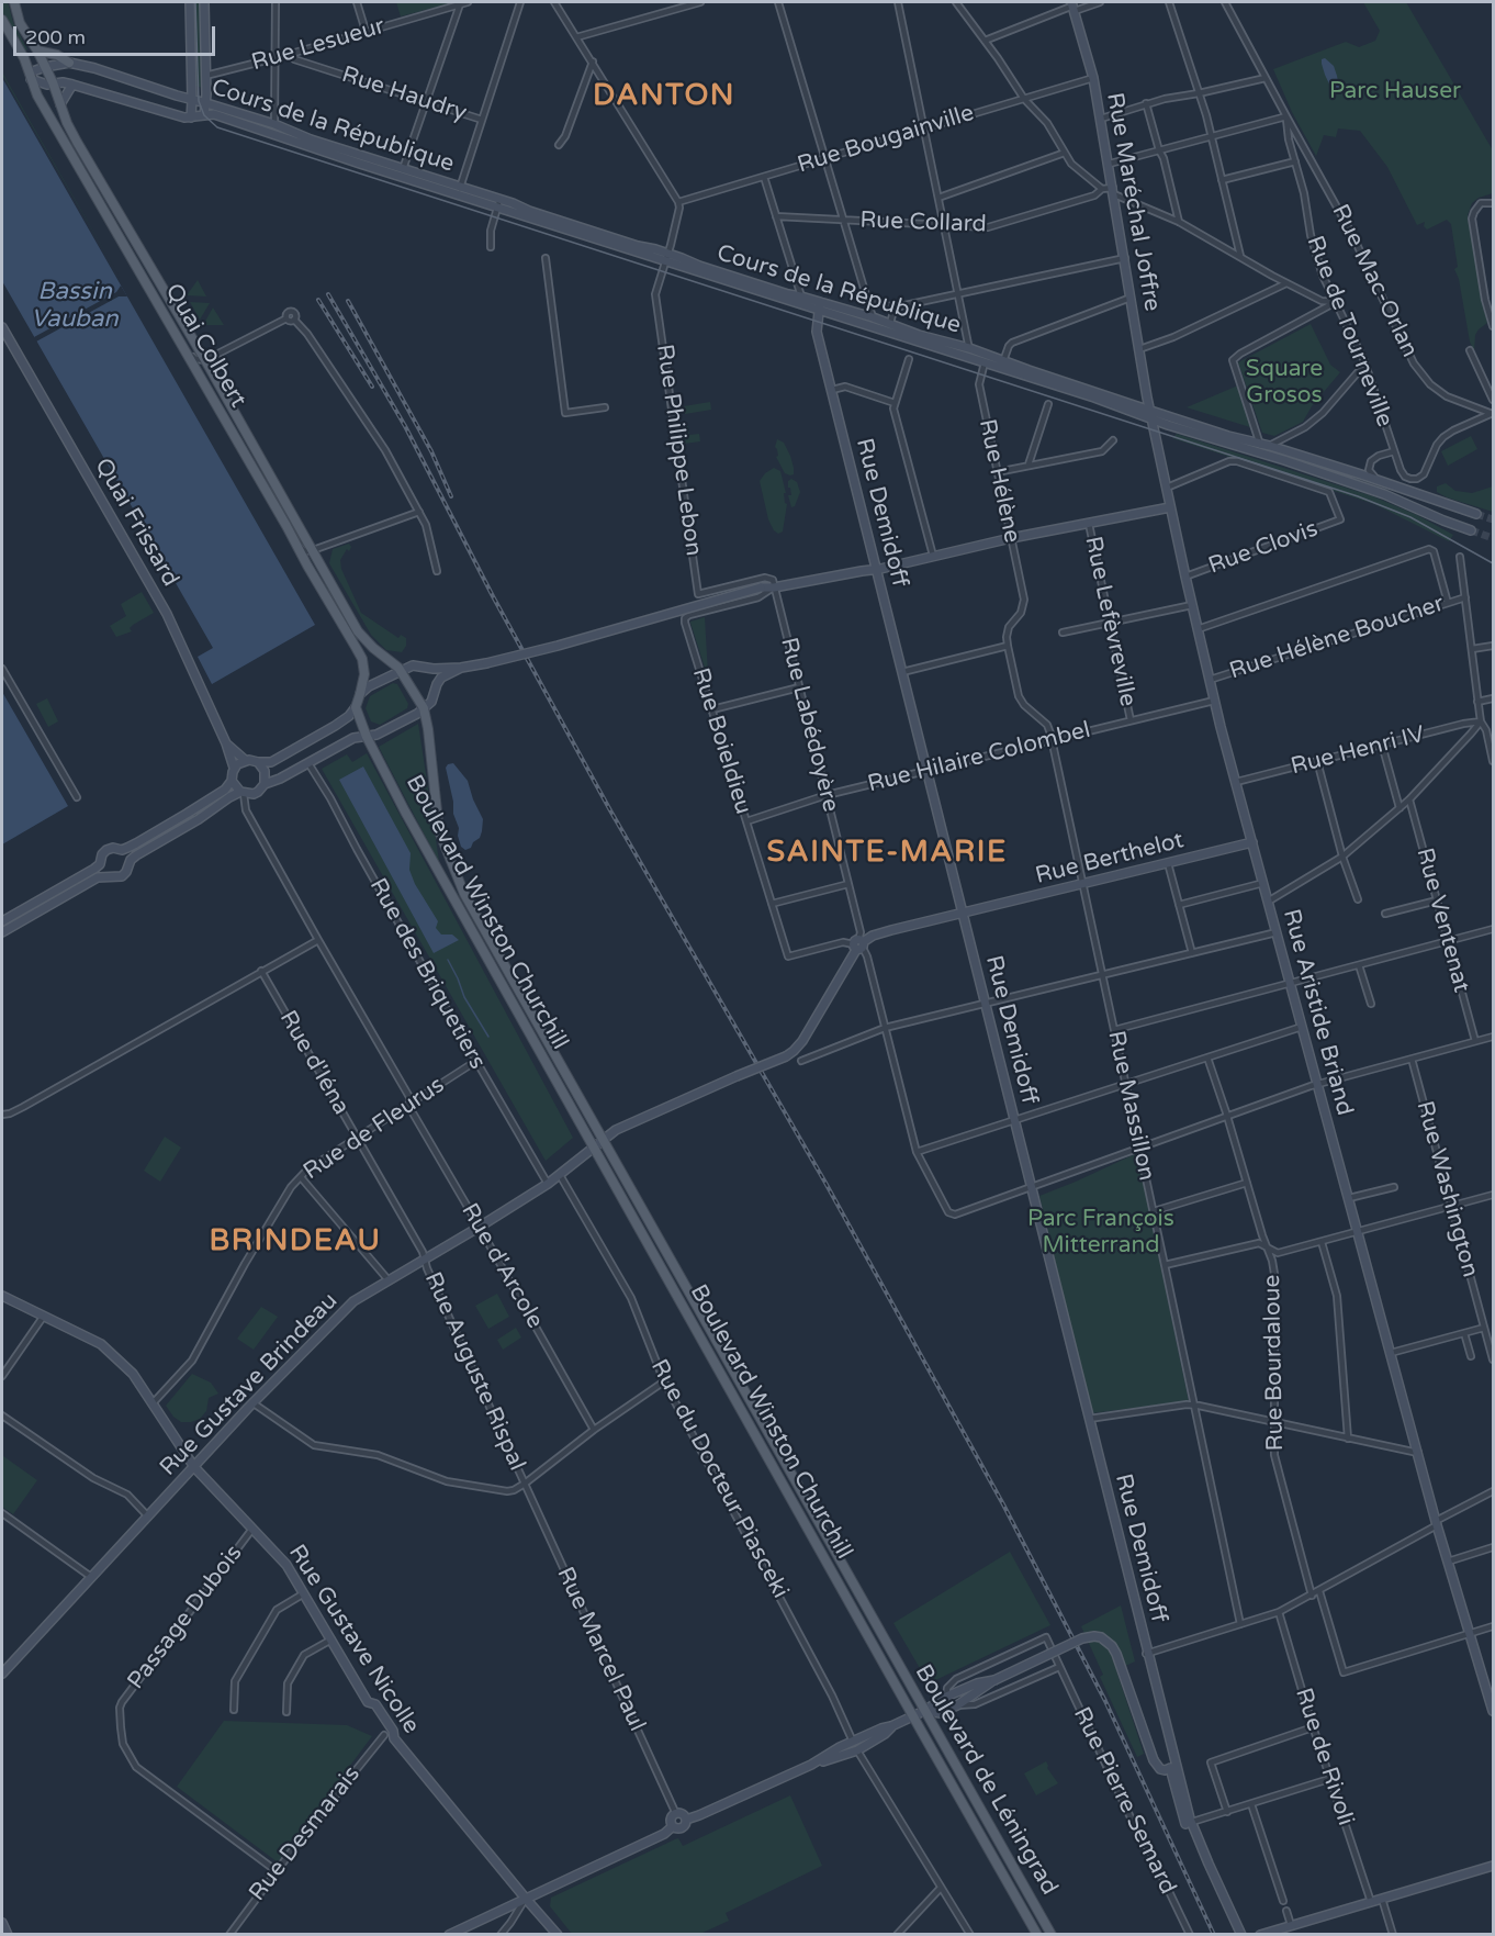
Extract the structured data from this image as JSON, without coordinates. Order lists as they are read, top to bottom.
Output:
{
  "streets": {
    "main road": ["Quai Colbert", "Boulevard Winston Churchill", "Boulevard de Léningrad"],
    "street": [
      "Rue Lesueur",
      "Rue Haudry",
      "Cours de la République",
      "Rue Bougainville",
      "Rue Maréchal Joffre",
      "Rue Collard",
      "Rue Mac-Orlan",
      "Rue de Tourneville",
      "Rue Philippe Lebon",
      "Rue Hélène",
      "Rue Demidoff",
      "Quai Frissard",
      "Rue Clovis",
      "Rue Lefèvreville",
      "Rue Hélène Boucher",
      "Rue Labédoyère",
      "Rue Boieldieu",
      "Rue Henri IV",
      "Rue Hilaire Colombel",
      "Rue Berthelot",
      "Rue Ventenat",
      "Rue des Briquetiers",
      "Rue Aristide Briand",
      "Rue d'Iéna",
      "Rue Massillon",
      "Rue de Fleurus",
      "Rue Washington",
      "Rue d'Arcole",
      "Rue Bourdaloue",
      "Rue Auguste Rispal",
      "Rue Gustave Brindeau",
      "Rue du Docteur Piasceki",
      "Passage Dubois",
      "Rue Gustave Nicolle",
      "Rue Marcel Paul",
      "Rue de Rivoli",
      "Rue Pierre Semard",
      "Rue Desmarais"
    ]
  },
  "crossings": [
    ["Rue Lesueur", "Rue Haudry"],
    ["Cours de la République", "Rue Maréchal Joffre"],
    ["Cours de la République", "Rue de Tourneville"],
    ["Cours de la République", "Rue Philippe Lebon"],
    ["Cours de la République", "Rue Hélène"],
    ["Cours de la République", "Rue Demidoff"],
    ["Rue Bougainville", "Rue Maréchal Joffre"],
    ["Rue Maréchal Joffre", "Rue Collard"],
    ["Rue Maréchal Joffre", "Rue Clovis"],
    ["Rue Maréchal Joffre", "Rue Aristide Briand"],
    ["Rue Mac-Orlan", "Rue de Tourneville"],
    ["Quai Colbert", "Boulevard Winston Churchill"],
    ["Rue Philippe Lebon", "Rue Labédoyère"],
    ["Rue Philippe Lebon", "Rue Boieldieu"],
    ["Rue Hélène", "Rue Massillon"],
    ["Rue Demidoff", "Rue Labédoyère"],
    ["Rue Demidoff", "Rue Hilaire Colombel"],
    ["Rue Demidoff", "Rue Berthelot"],
    ["Quai Frissard", "Rue d'Arcole"],
    ["Rue Clovis", "Rue Aristide Briand"],
    ["Rue Lefèvreville", "Rue Hilaire Colombel"],
    ["Rue Hélène Boucher", "Rue Aristide Briand"],
    ["Rue Labédoyère", "Rue Boieldieu"],
    ["Rue Labédoyère", "Rue Hilaire Colombel"],
    ["Rue Labédoyère", "Rue Berthelot"],
    ["Rue Boieldieu", "Rue Hilaire Colombel"],
    ["Rue Boieldieu", "Rue Berthelot"],
    ["Rue Henri IV", "Rue Aristide Briand"],
    ["Rue Hilaire Colombel", "Rue Aristide Briand"],
    ["Rue Hilaire Colombel", "Rue Massillon"],
    ["Rue Berthelot", "Rue Aristide Briand"],
    ["Rue Berthelot", "Rue Massillon"],
    ["Boulevard Winston Churchill", "Rue Gustave Brindeau"],
    ["Boulevard Winston Churchill", "Boulevard de Léningrad"],
    ["Rue des Briquetiers", "Rue de Fleurus"],
    ["Rue des Briquetiers", "Rue Gustave Brindeau"],
    ["Rue d'Iéna", "Rue de Fleurus"],
    ["Rue d'Iéna", "Rue Auguste Rispal"],
    ["Rue d'Iéna", "Rue Gustave Brindeau"],
    ["Rue de Fleurus", "Rue d'Arcole"],
    ["Rue de Fleurus", "Rue Gustave Nicolle"],
    ["Rue d'Arcole", "Rue Gustave Brindeau"],
    ["Rue Auguste Rispal", "Rue Gustave Brindeau"],
    ["Rue Auguste Rispal", "Rue Marcel Paul"],
    ["Rue Gustave Brindeau", "Rue du Docteur Piasceki"],
    ["Rue Gustave Brindeau", "Rue Gustave Nicolle"],
    ["Passage Dubois", "Rue Gustave Nicolle"],
    ["Passage Dubois", "Rue Desmarais"]
  ],
  "districts": ["DANTON", "SAINTE-MARIE", "BRINDEAU"],
  "water": ["Bassin Vauban"],
  "parks": ["Parc Hauser", "Square Grosos", "Parc François Mitterrand"],
  "scale_bar": "200 m"
}
